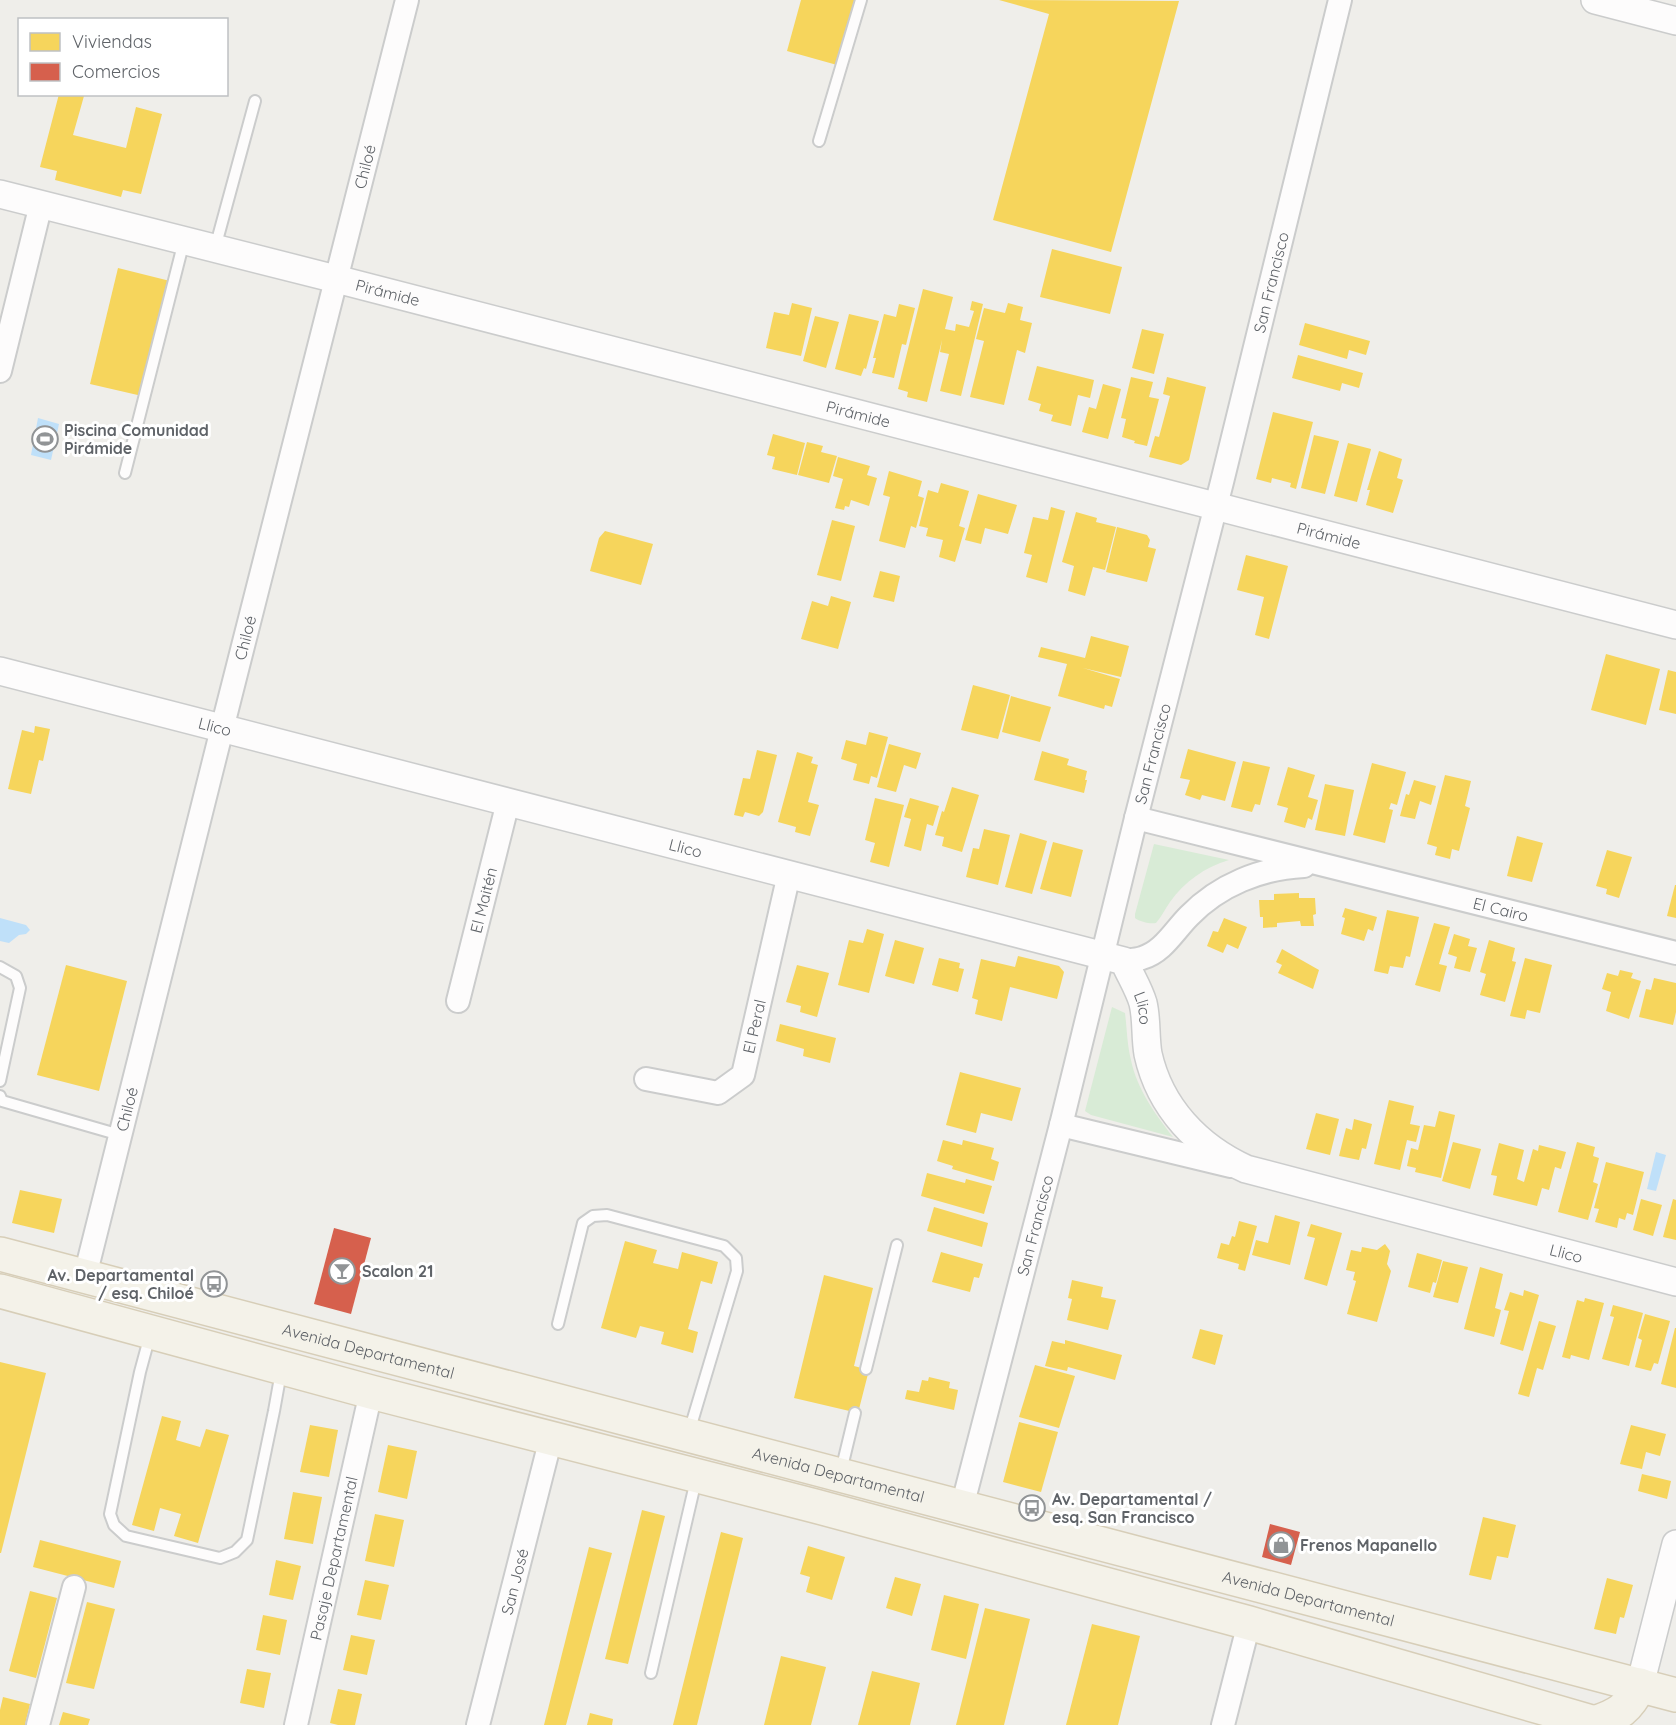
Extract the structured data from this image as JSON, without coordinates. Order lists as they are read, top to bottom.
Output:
{
  "streets": {
    "main road": ["Avenida Departamental"],
    "street": [
      "Chiloé",
      "San Francisco",
      "Pirámide",
      "Llico",
      "El Maitén",
      "El Cairo",
      "El Peral",
      "Pasaje Departamental",
      "San José"
    ]
  },
  "crossings": [
    ["Chiloé", "Pirámide"],
    ["Chiloé", "Llico"],
    ["Chiloé", "Avenida Departamental"],
    ["San Francisco", "Pirámide"],
    ["San Francisco", "Llico"],
    ["San Francisco", "El Cairo"],
    ["San Francisco", "Avenida Departamental"],
    ["Llico", "El Maitén"],
    ["Llico", "El Cairo"],
    ["Llico", "El Peral"]
  ],
  "places": {
    "sports": ["Piscina Comunidad Pirámide"],
    "bar": ["Scalon 21"],
    "bus stop": ["Av. Departamental / esq. Chiloé", "Av. Departamental / esq. San Francisco"],
    "shop": ["Frenos Mapanello"]
  },
  "legend": ["Viviendas", "Comercios"]
}
